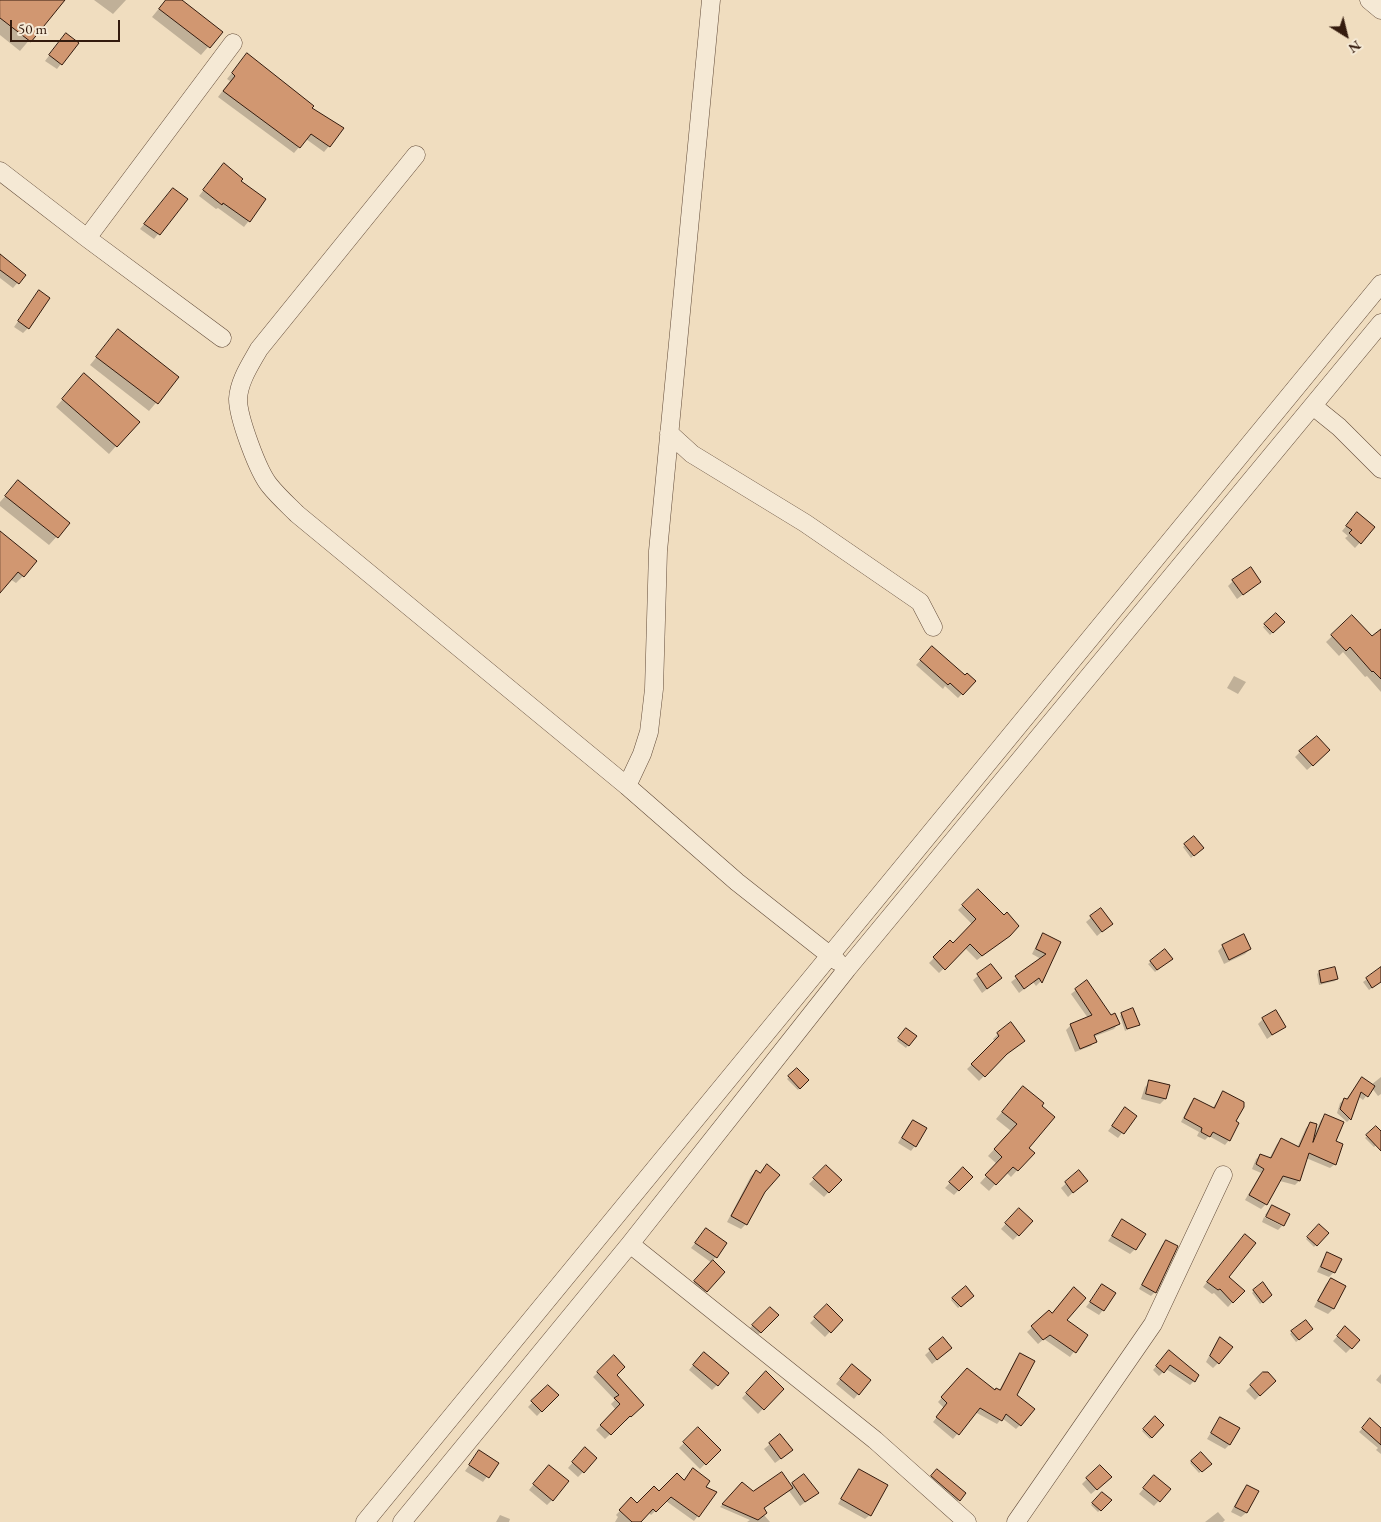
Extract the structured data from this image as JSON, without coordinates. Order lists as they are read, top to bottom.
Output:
{
  "scale_bar": "50 m",
  "north": "bottom right"
}
